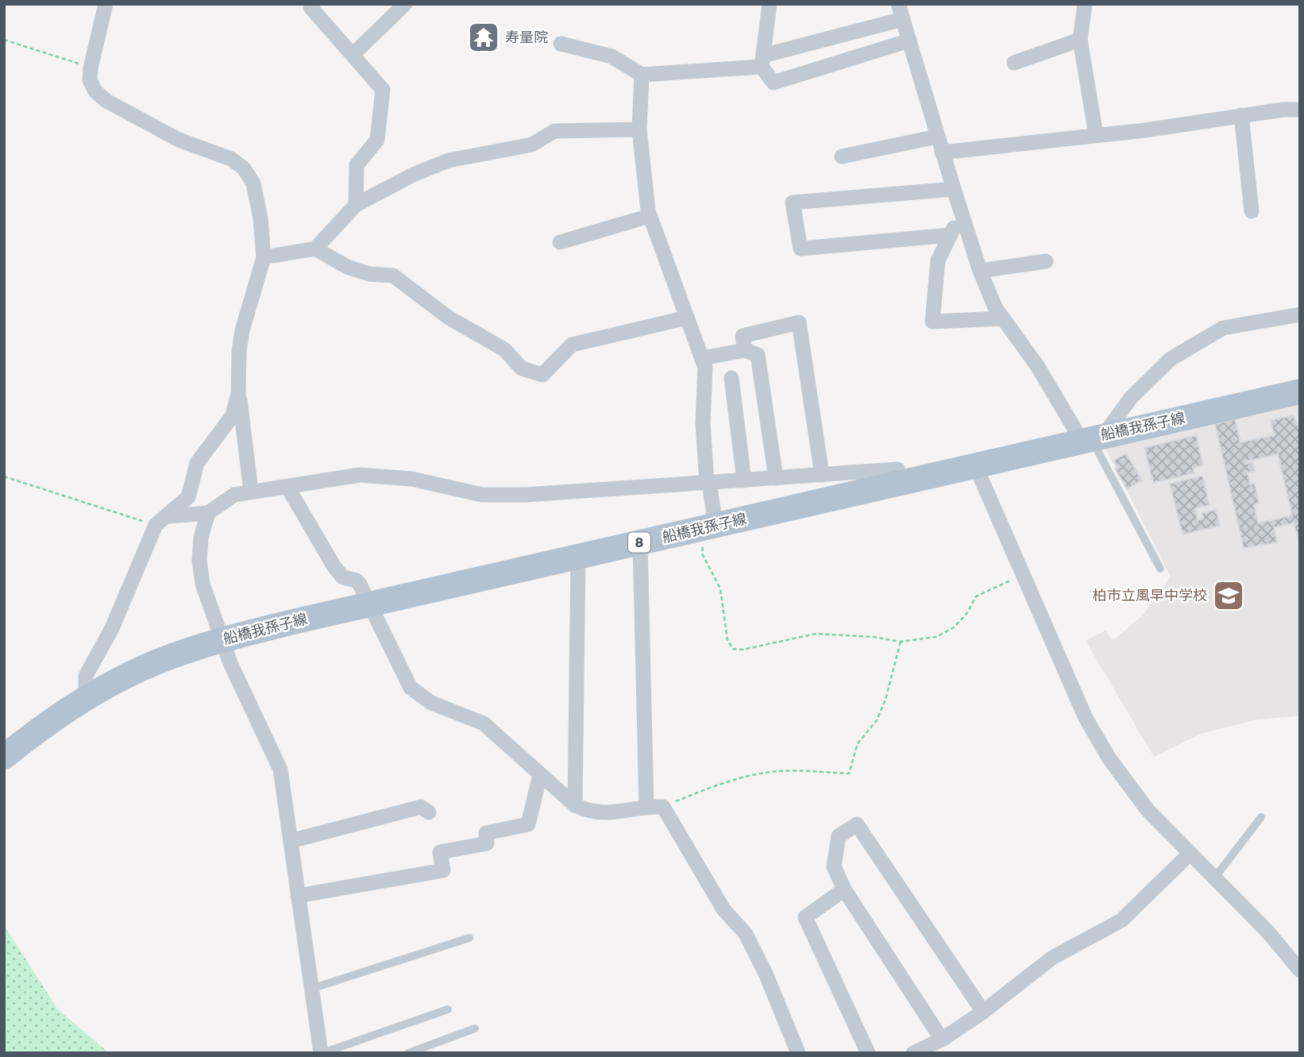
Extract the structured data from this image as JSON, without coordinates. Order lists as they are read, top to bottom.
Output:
{
  "streets": {
    "main road": ["船橋我孫子線", "8"]
  },
  "places": {
    "temple": ["寿量院"],
    "school or university": ["柏市立風早中学校"]
  }
}
